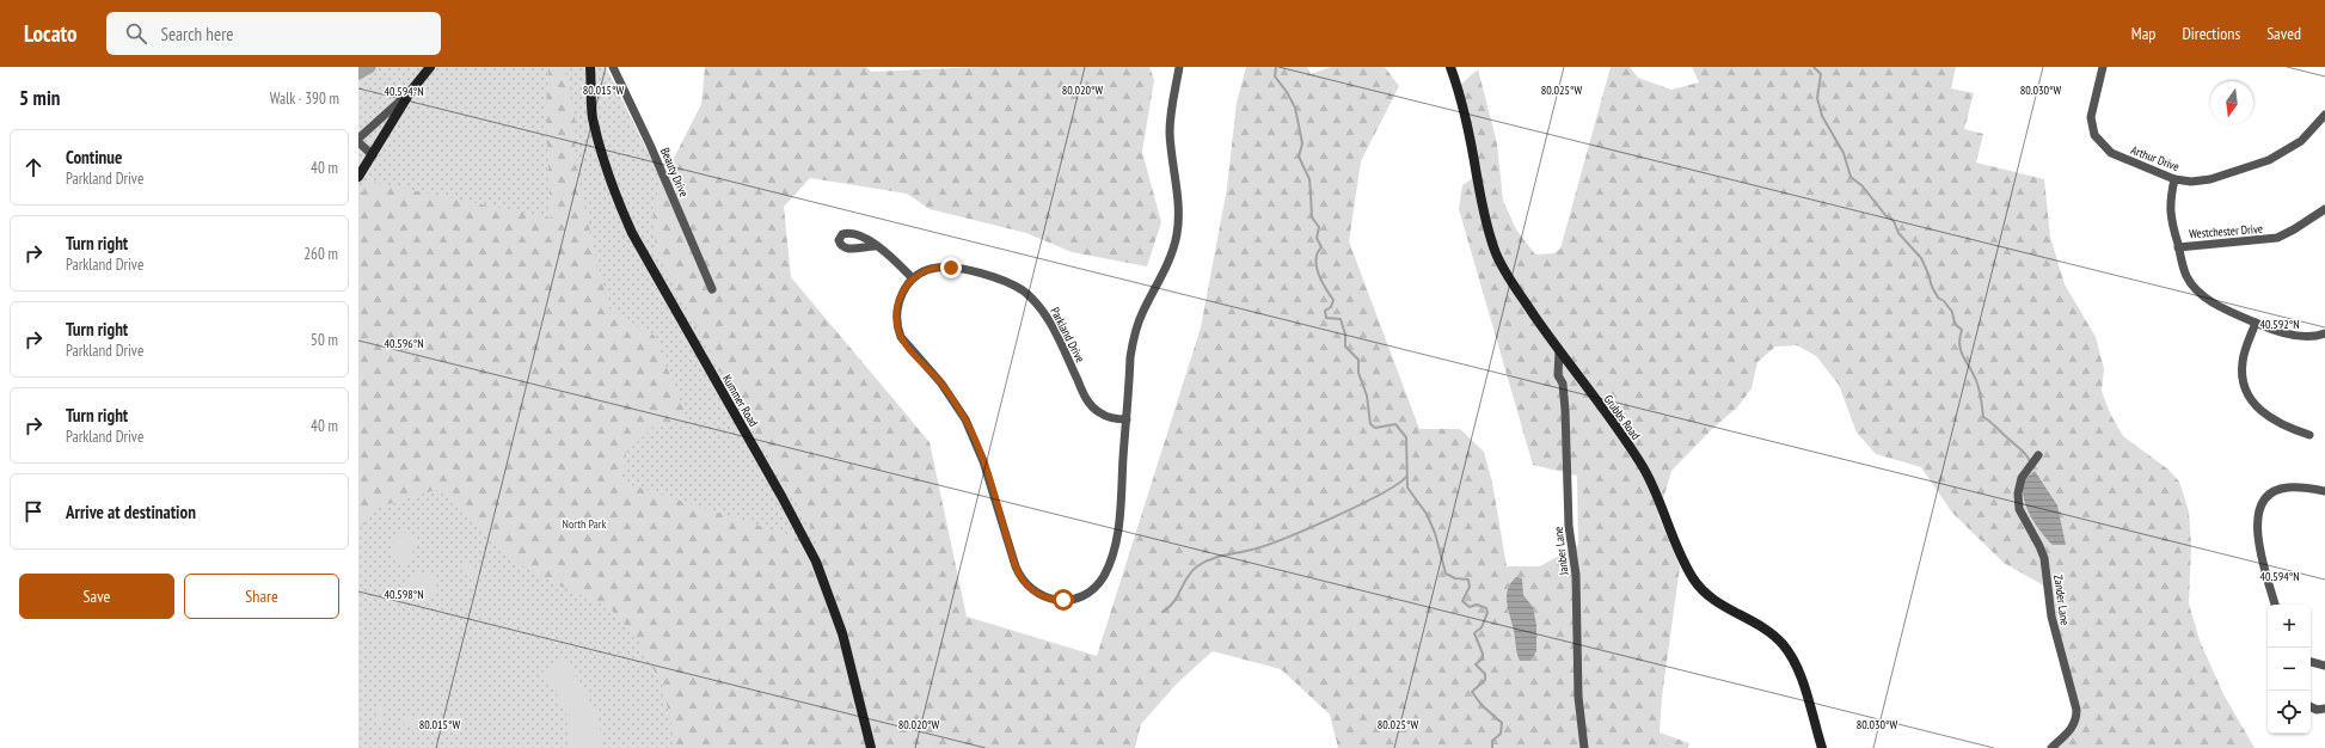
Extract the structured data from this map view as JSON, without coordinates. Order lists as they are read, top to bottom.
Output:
{
  "streets": {
    "street": [
      "Arthur Drive",
      "Beauty Drive",
      "Westchester Drive",
      "Parkland Drive",
      "Kummer Road",
      "Grubbs Road",
      "Janber Lane",
      "Zander Lane"
    ]
  },
  "crossings": [
    ["Arthur Drive", "Westchester Drive"],
    ["Grubbs Road", "Janber Lane"]
  ],
  "parks": ["North Park"],
  "north": "bottom",
  "page": {
    "header": "Locato",
    "search": "Search here",
    "nav": ["Map", "Directions", "Saved"],
    "heading": ["5 min", "Walk · 390 m"],
    "list": [
      ["Continue", "Parkland Drive", "40 m"],
      ["Turn right", "Parkland Drive", "260 m"],
      ["Turn right", "Parkland Drive", "50 m"],
      ["Turn right", "Parkland Drive", "40 m"],
      "Arrive at destination"
    ],
    "buttons": ["Save", "Share"],
    "map_buttons": ["+", "−"]
  },
  "coordinates": [
    "80.015°W",
    "80.020°W",
    "80.025°W",
    "80.030°W",
    "40.594°N",
    "40.592°N",
    "40.596°N",
    "40.598°N"
  ]
}
